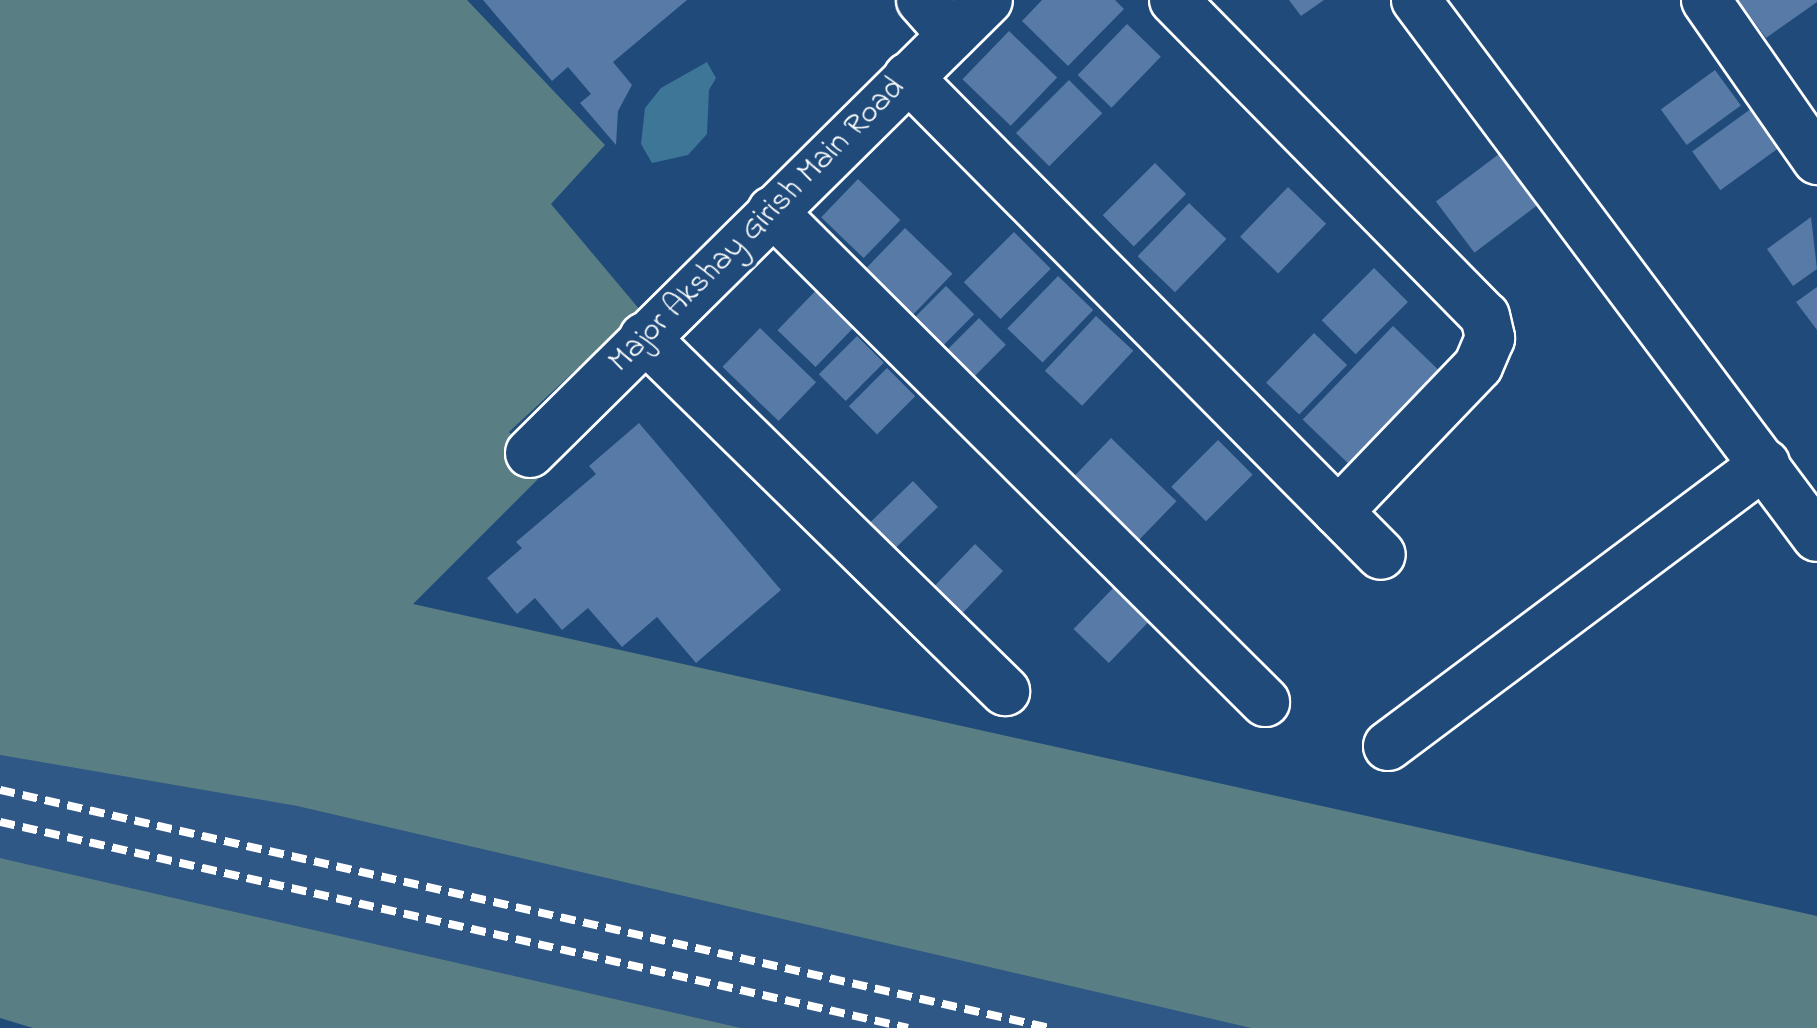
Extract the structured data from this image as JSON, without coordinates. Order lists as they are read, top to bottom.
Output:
{
  "streets": {
    "street": ["Major Akshay Girish Main Road"]
  }
}
